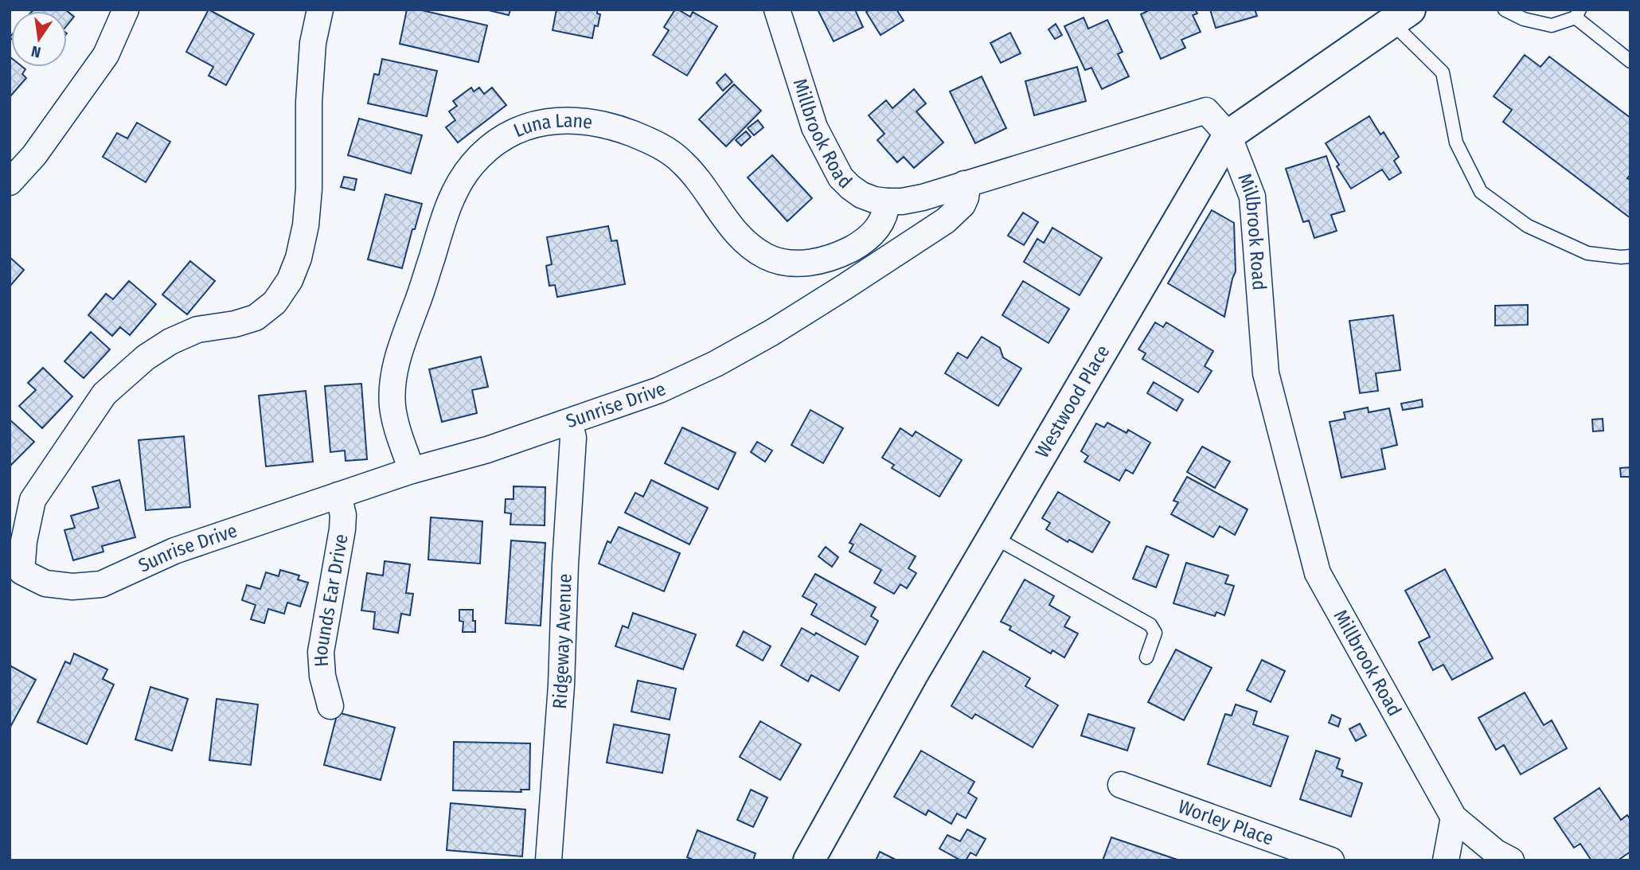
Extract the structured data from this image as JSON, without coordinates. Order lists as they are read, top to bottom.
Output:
{
  "streets": {
    "street": [
      "Luna Lane",
      "Millbrook Road",
      "Westwood Place",
      "Sunrise Drive",
      "Hounds Ear Drive",
      "Ridgeway Avenue",
      "Worley Place"
    ]
  },
  "crossings": [
    ["Luna Lane", "Millbrook Road"],
    ["Luna Lane", "Sunrise Drive"],
    ["Millbrook Road", "Westwood Place"],
    ["Millbrook Road", "Sunrise Drive"],
    ["Sunrise Drive", "Hounds Ear Drive"],
    ["Sunrise Drive", "Ridgeway Avenue"]
  ],
  "north": "bottom"
}
